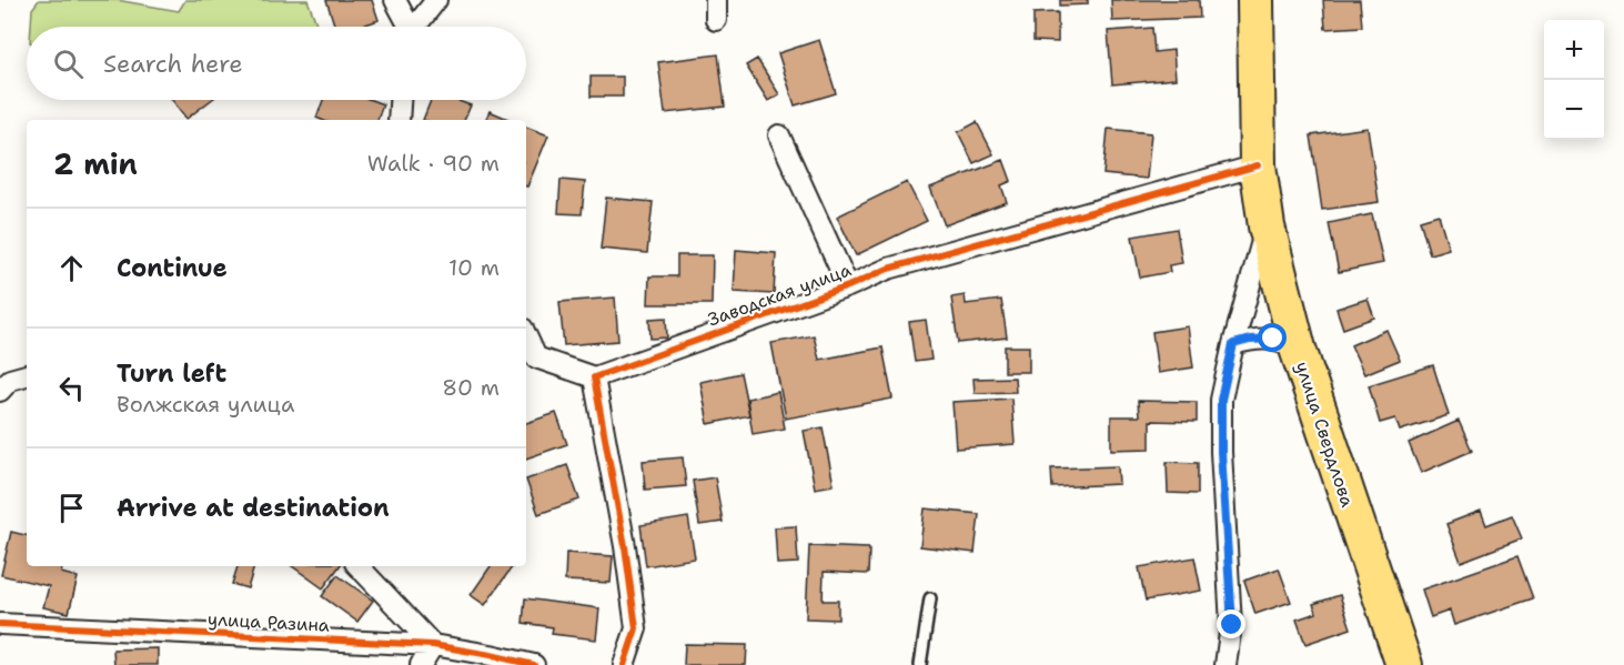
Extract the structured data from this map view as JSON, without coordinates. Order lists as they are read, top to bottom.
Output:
{
  "streets": {
    "highway": ["улица Свердлова"],
    "street": ["Заводская улица", "улица Разина"]
  },
  "crossings": [
    ["Заводская улица", "улица Свердлова"]
  ],
  "page": {
    "map_buttons": ["+", "−"],
    "search": "Search here",
    "heading": ["2 min", "Walk · 90 m"],
    "list": [
      ["Continue", "10 m"],
      ["Turn left", "Волжская улица", "80 m"],
      "Arrive at destination"
    ]
  }
}
